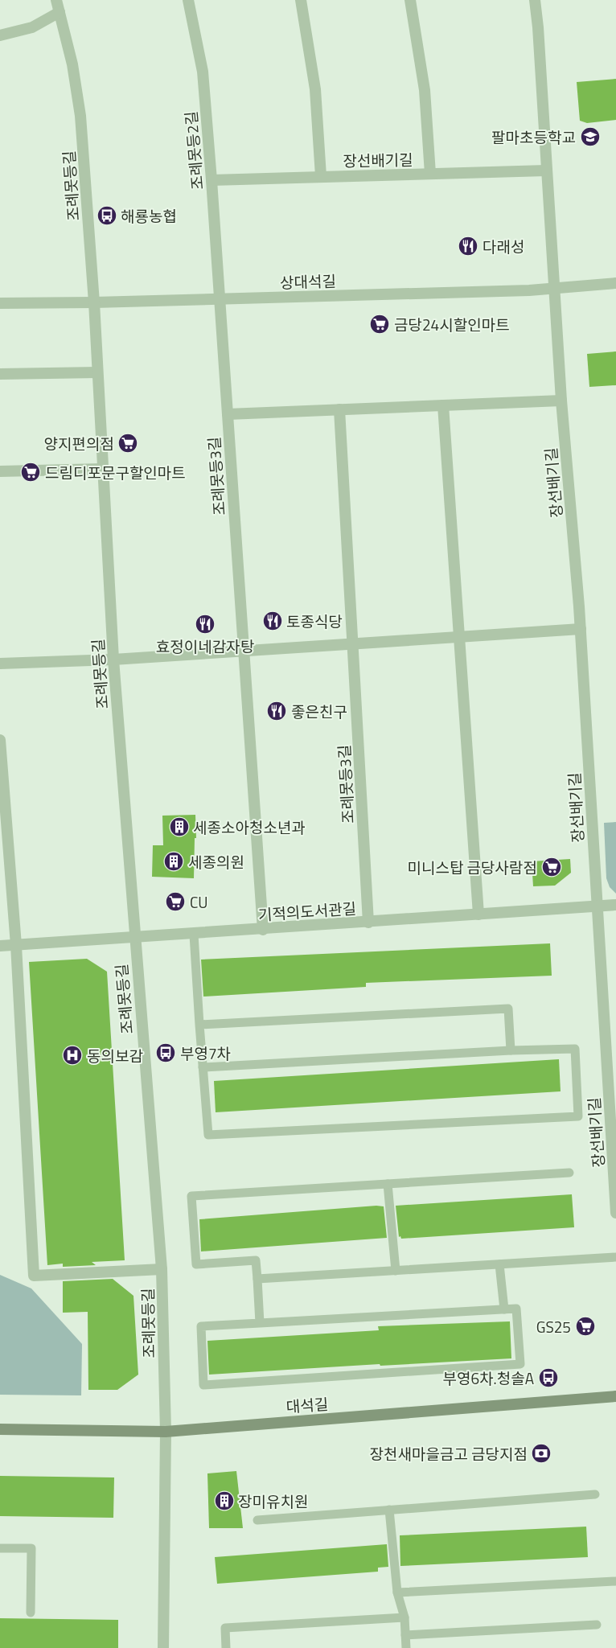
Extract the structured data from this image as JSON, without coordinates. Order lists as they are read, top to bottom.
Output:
{
  "streets": {
    "main road": ["대석길"],
    "street": [
      "조례못등2길",
      "장선배기길",
      "조례못등길",
      "상대석길",
      "조례못등3길",
      "기적의도서관길"
    ]
  },
  "crossings": [
    ["조례못등2길", "장선배기길"],
    ["조례못등2길", "상대석길"],
    ["조례못등2길", "조례못등3길"],
    ["장선배기길", "상대석길"],
    ["장선배기길", "기적의도서관길"],
    ["조례못등길", "상대석길"],
    ["조례못등길", "기적의도서관길"],
    ["조례못등길", "대석길"],
    ["상대석길", "조례못등3길"],
    ["조례못등3길", "기적의도서관길"]
  ],
  "places": {
    "school or university": ["팔마초등학교"],
    "bus stop": ["해룡농협", "부영7차", "부영6차.청솔A"],
    "restaurant": [
      "다래성",
      "토종식당",
      "효정이네감자탕",
      "좋은친구"
    ],
    "supermarket": [
      "금당24시할인마트",
      "양지편의점",
      "드림디포문구할인마트",
      "미니스탑 금당사람점",
      "CU",
      "GS25"
    ],
    "building": ["세종소아청소년과", "세종의원", "장미유치원"],
    "hospital": ["동의보감"],
    "bank": ["장천새마을금고 금당지점"]
  }
}
